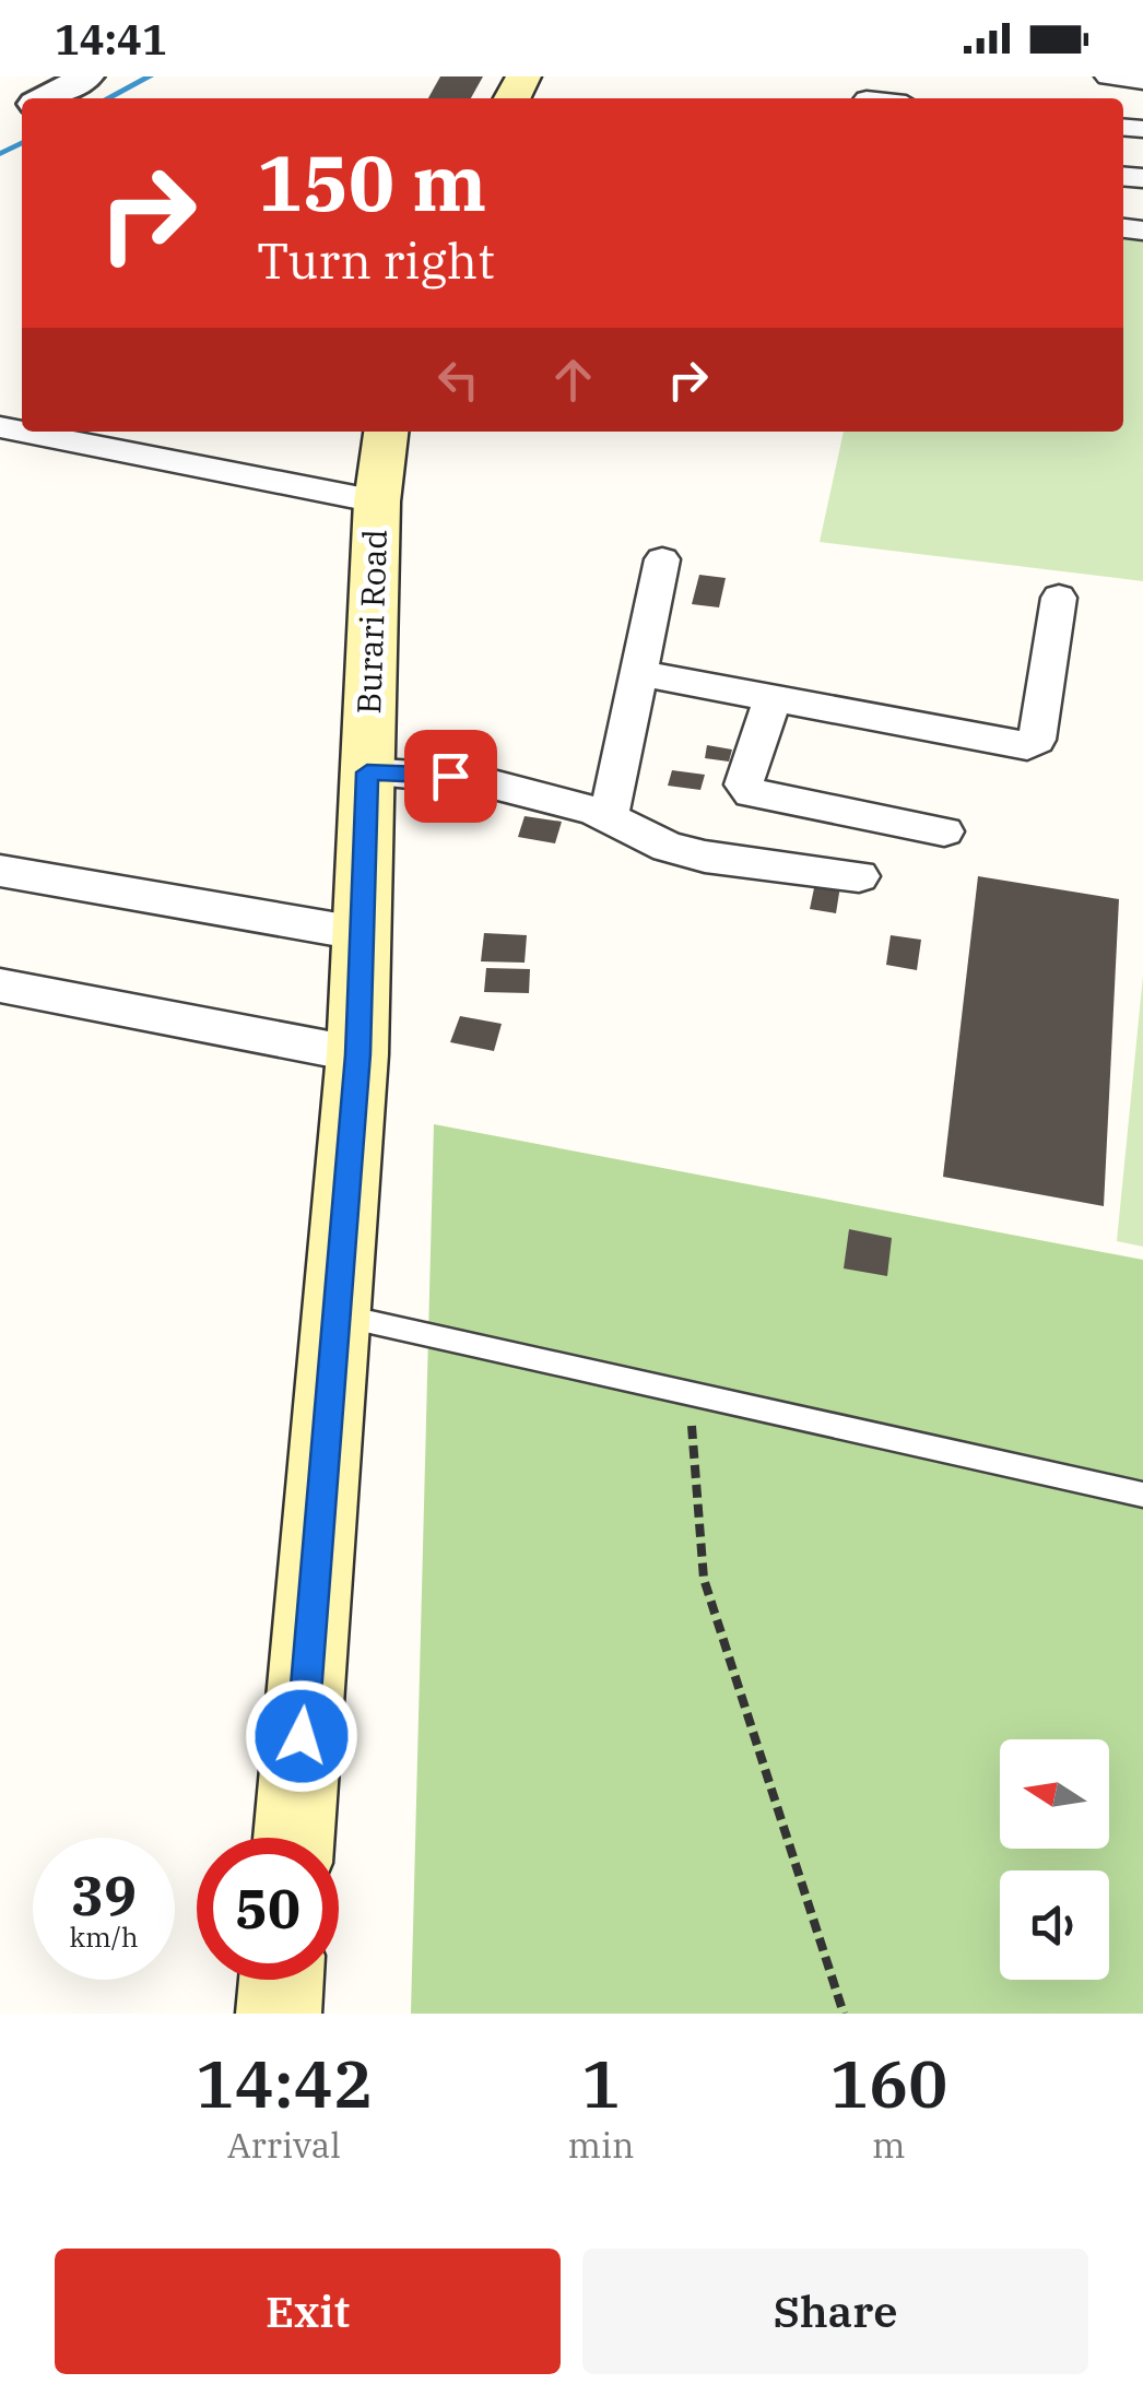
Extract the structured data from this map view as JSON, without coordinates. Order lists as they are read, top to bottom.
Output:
{
  "streets": {
    "main road": ["Burari Road"]
  },
  "north": "left",
  "page": {
    "status": "14:41",
    "turn": ["150 m", "Turn right"],
    "speed": "39 km/h",
    "limit": "50",
    "eta": [
      "14:42",
      "Arrival",
      "1",
      "min",
      "160",
      "m"
    ],
    "buttons": ["Exit", "Share"]
  }
}
